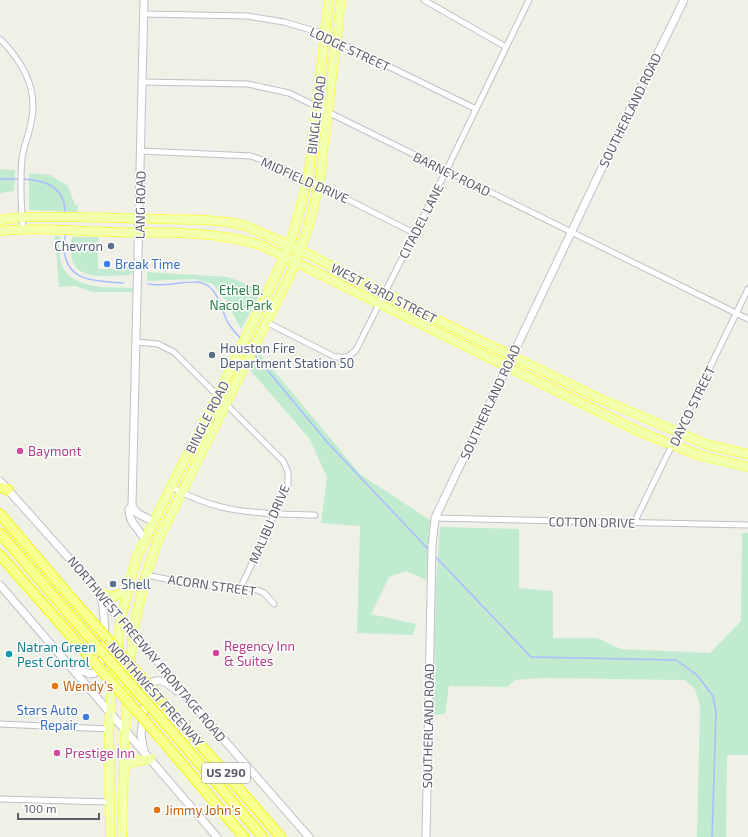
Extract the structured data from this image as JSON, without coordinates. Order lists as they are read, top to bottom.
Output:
{
  "streets": {
    "highway": ["NORTHWEST FREEWAY", "US 290"],
    "main road": ["BINGLE ROAD", "WEST 43RD STREET"],
    "street": [
      "LODGE STREET",
      "SOUTHERLAND ROAD",
      "BARNEY ROAD",
      "MIDFIELD DRIVE",
      "LANG ROAD",
      "CITADEL LANE",
      "DAYCO STREET",
      "COTTON DRIVE",
      "MALIBU DRIVE",
      "ACORN STREET",
      "NORTHWEST FREEWAY FRONTAGE ROAD"
    ]
  },
  "crossings": [
    ["LODGE STREET", "BINGLE ROAD"],
    ["LODGE STREET", "LANG ROAD"],
    ["LODGE STREET", "CITADEL LANE"],
    ["SOUTHERLAND ROAD", "BARNEY ROAD"],
    ["SOUTHERLAND ROAD", "WEST 43RD STREET"],
    ["SOUTHERLAND ROAD", "COTTON DRIVE"],
    ["BINGLE ROAD", "BARNEY ROAD"],
    ["BINGLE ROAD", "MIDFIELD DRIVE"],
    ["BINGLE ROAD", "LANG ROAD"],
    ["BINGLE ROAD", "CITADEL LANE"],
    ["BINGLE ROAD", "WEST 43RD STREET"],
    ["BINGLE ROAD", "MALIBU DRIVE"],
    ["BINGLE ROAD", "ACORN STREET"],
    ["BINGLE ROAD", "NORTHWEST FREEWAY FRONTAGE ROAD"],
    ["BARNEY ROAD", "LANG ROAD"],
    ["BARNEY ROAD", "CITADEL LANE"],
    ["BARNEY ROAD", "DAYCO STREET"],
    ["MIDFIELD DRIVE", "LANG ROAD"],
    ["MIDFIELD DRIVE", "CITADEL LANE"],
    ["LANG ROAD", "WEST 43RD STREET"],
    ["LANG ROAD", "MALIBU DRIVE"],
    ["CITADEL LANE", "WEST 43RD STREET"],
    ["WEST 43RD STREET", "DAYCO STREET"],
    ["DAYCO STREET", "COTTON DRIVE"],
    ["MALIBU DRIVE", "ACORN STREET"]
  ],
  "parks": ["Ethel B. Nacol Park"],
  "places": [
    "Chevron",
    "Break Time",
    "Houston Fire Department Station 50",
    "Baymont",
    "Shell",
    "Regency Inn & Suites",
    "Natran Green Pest Control",
    "Wendy's",
    "Stars Auto Repair",
    "Prestige Inn",
    "Jimmy John's"
  ],
  "scale_bar": "100 m"
}
